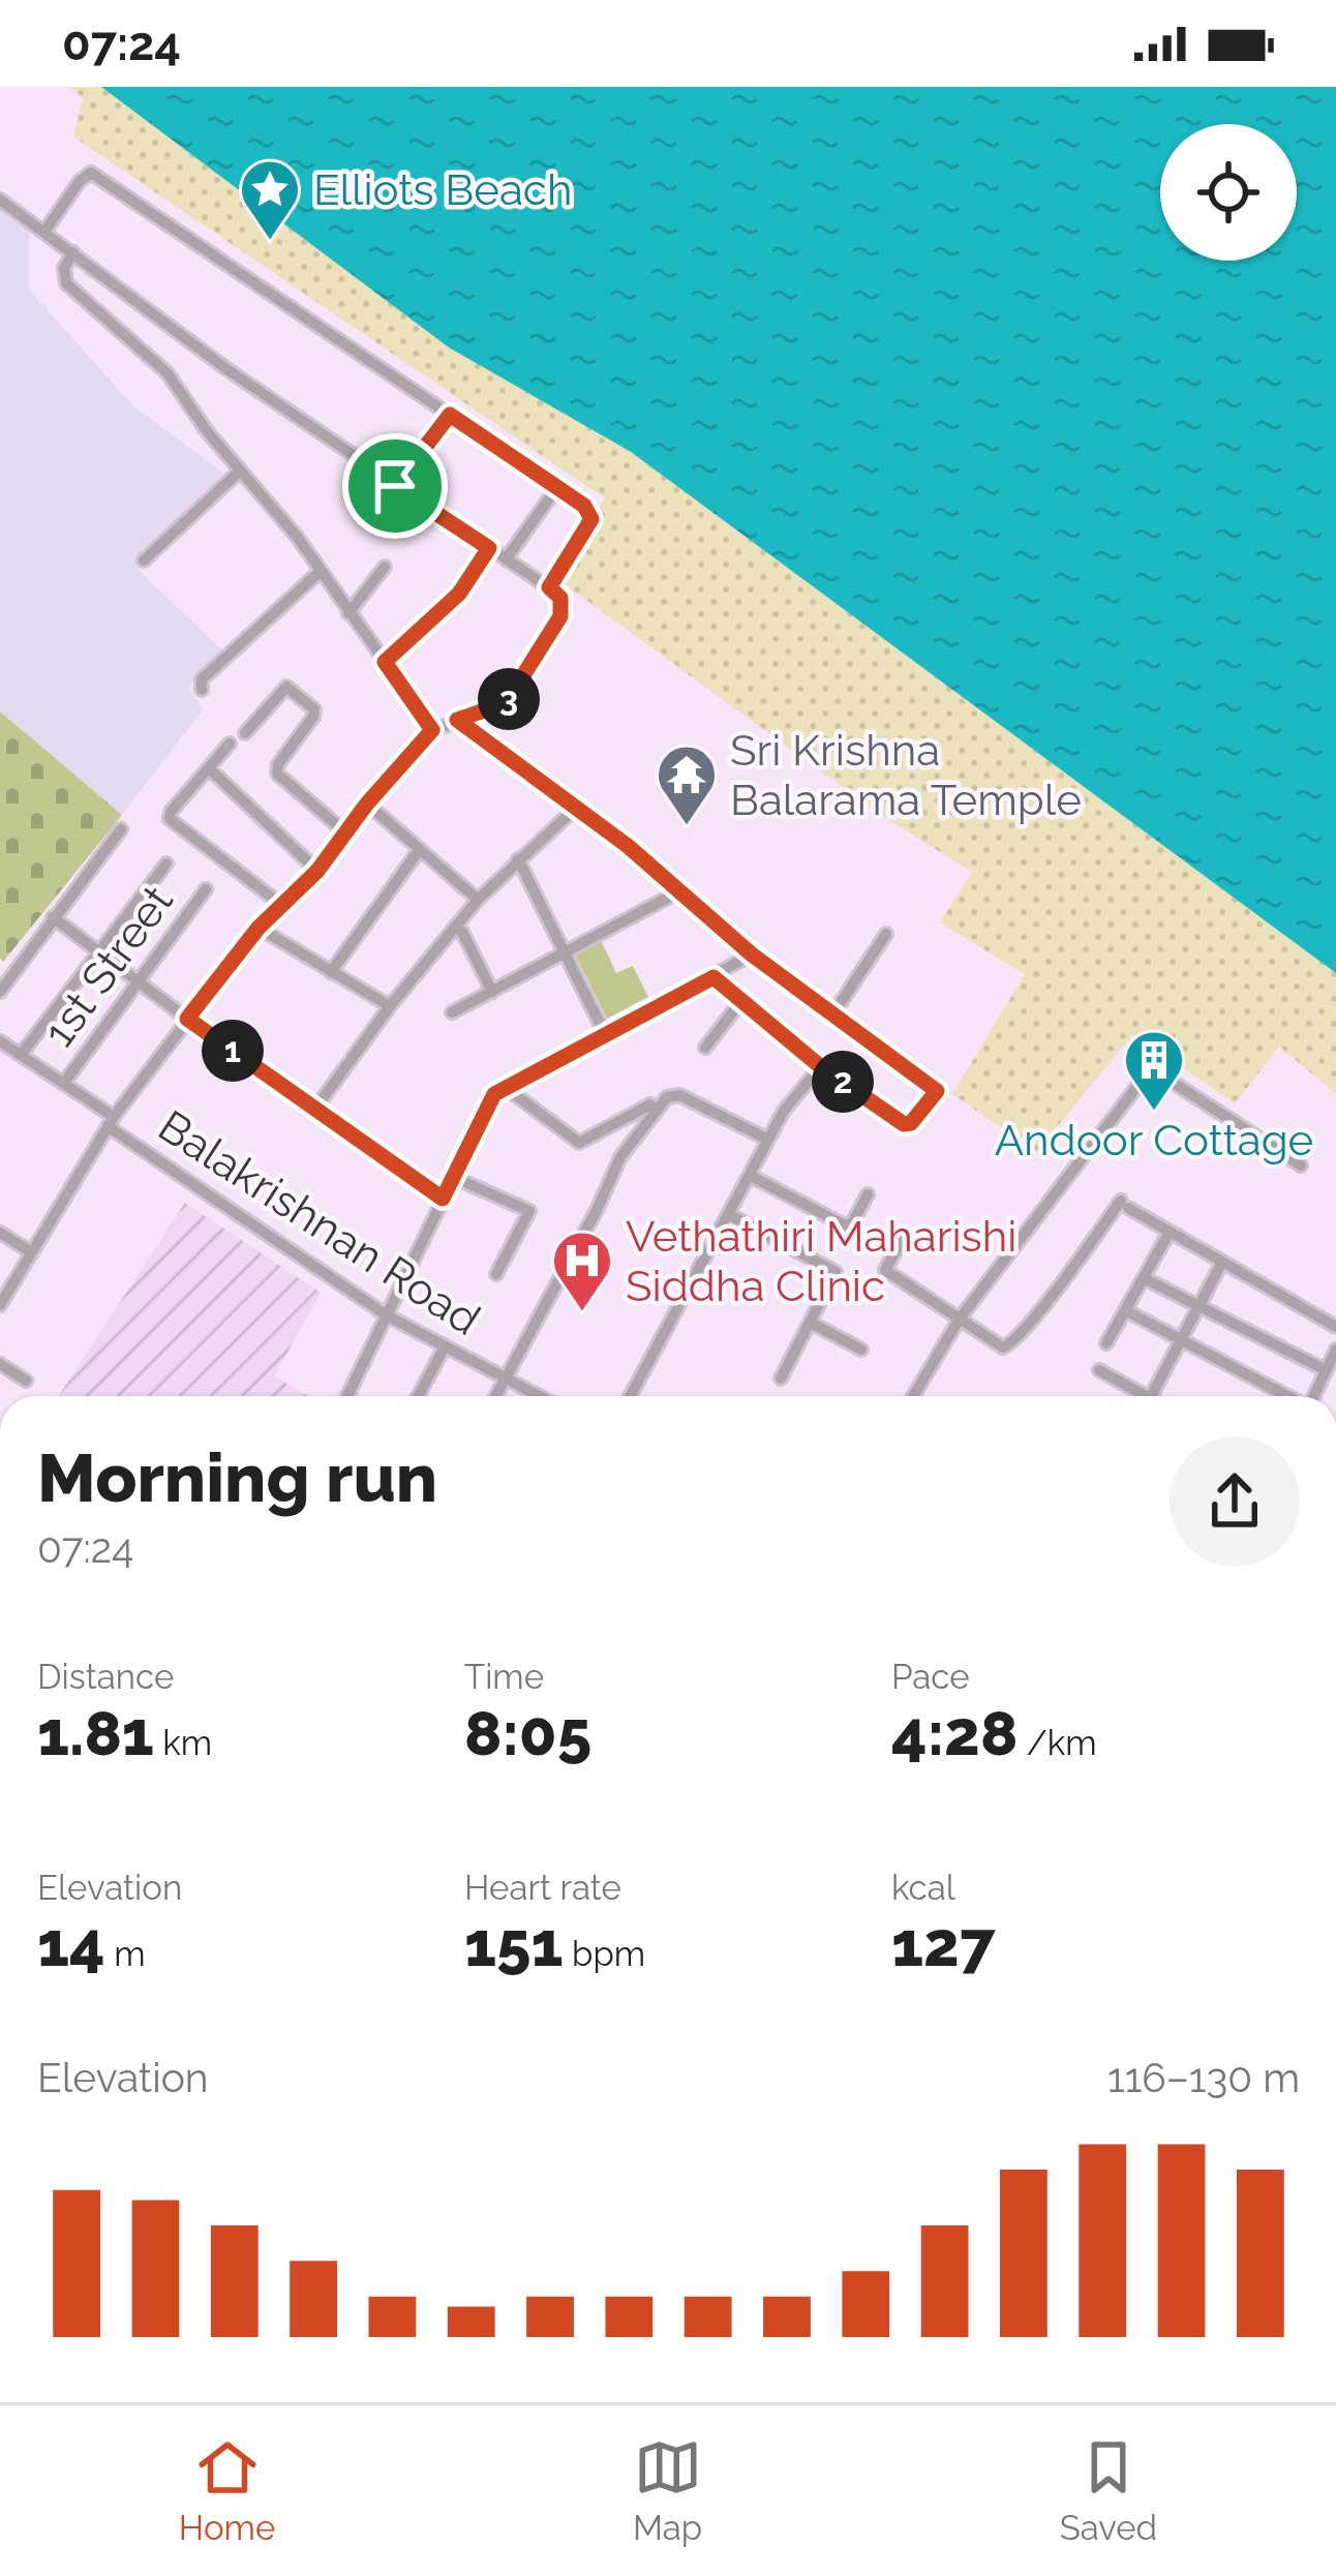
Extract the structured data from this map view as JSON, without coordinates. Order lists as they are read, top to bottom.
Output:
{
  "streets": {
    "street": ["1st Street", "Balakrishnan Road"]
  },
  "crossings": [
    ["1st Street", "Balakrishnan Road"]
  ],
  "places": {
    "place": ["Elliots Beach"],
    "temple": ["Sri Krishna Balarama Temple"],
    "building": ["Andoor Cottage"],
    "hospital": ["Vethathiri Maharishi Siddha Clinic"]
  },
  "page": {
    "status": "07:24",
    "pins": ["3", "1", "2"],
    "heading": ["Morning run", "07:24"],
    "stats": [
      ["Distance", "1.81 km"],
      ["Time", "8:05"],
      ["Pace", "4:28 /km"],
      ["Elevation", "14 m"],
      ["Heart rate", "151 bpm"],
      ["kcal", "127"]
    ],
    "chart": ["Elevation", "116–130 m"],
    "tabs": ["Home", "Map", "Saved"]
  }
}
